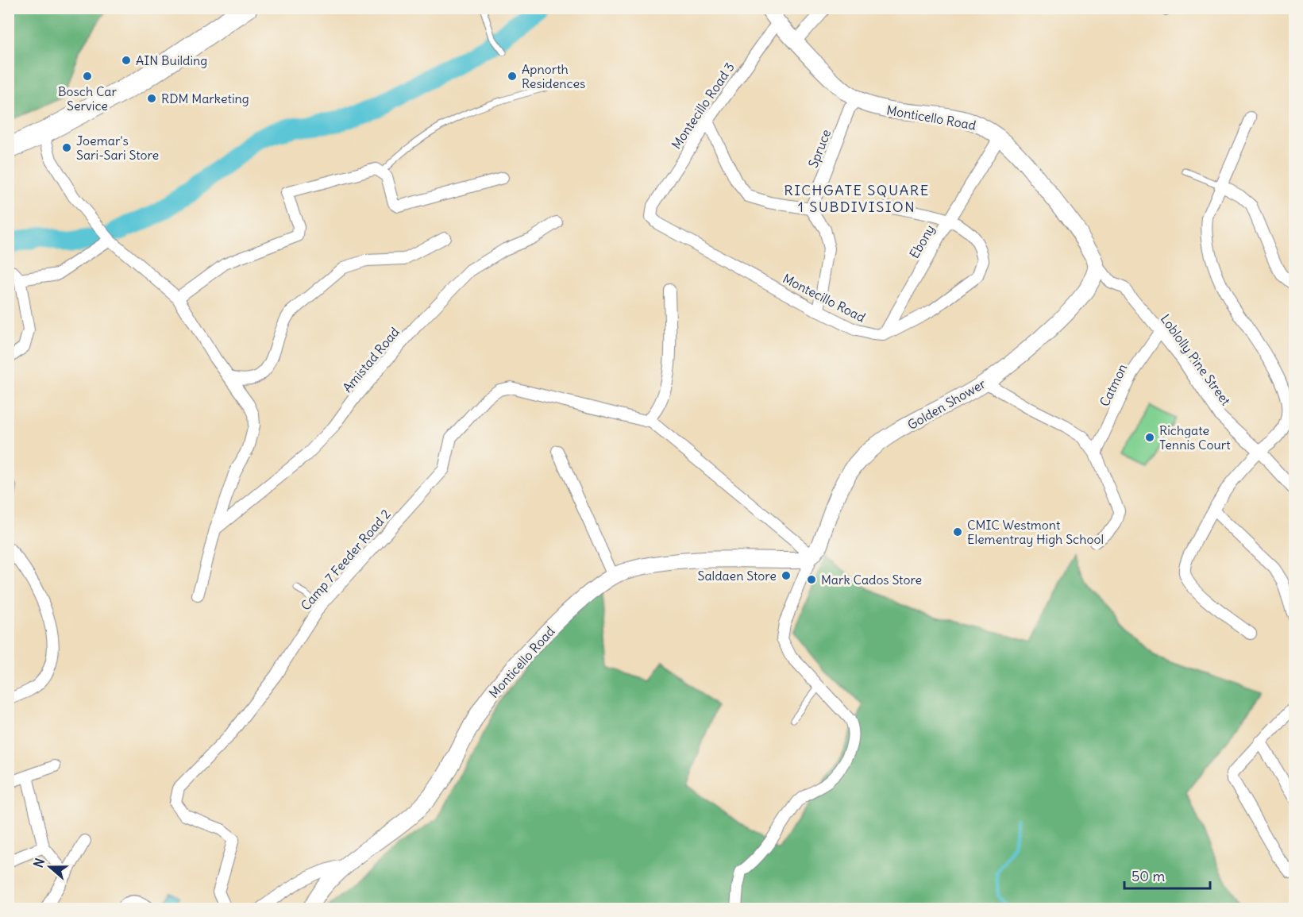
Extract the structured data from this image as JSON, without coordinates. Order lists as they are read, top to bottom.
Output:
{
  "streets": {
    "main road": ["Monticello Road", "Golden Shower"],
    "street": [
      "Montecillo Road 3",
      "Spruce",
      "Ebony",
      "Montecillo Road",
      "Amistad Road",
      "Loblolly Pine Street",
      "Catmon",
      "Camp 7 Feeder Road 2"
    ]
  },
  "crossings": [
    ["Montecillo Road 3", "Monticello Road"],
    ["Montecillo Road 3", "Montecillo Road"],
    ["Monticello Road", "Spruce"],
    ["Monticello Road", "Ebony"],
    ["Monticello Road", "Loblolly Pine Street"],
    ["Monticello Road", "Golden Shower"],
    ["Monticello Road", "Camp 7 Feeder Road 2"],
    ["Ebony", "Montecillo Road"],
    ["Loblolly Pine Street", "Catmon"],
    ["Loblolly Pine Street", "Golden Shower"],
    ["Golden Shower", "Camp 7 Feeder Road 2"]
  ],
  "districts": ["RICHGATE SQUARE 1 SUBDIVISION"],
  "places": [
    "AIN Building",
    "Bosch Car Service",
    "Apnorth Residences",
    "RDM Marketing",
    "Joemar's Sari-Sari Store",
    "Richgate Tennis Court",
    "CMIC Westmont Elementray High School",
    "Saldaen Store",
    "Mark Cados Store"
  ],
  "scale_bar": "50 m",
  "north": "left"
}
